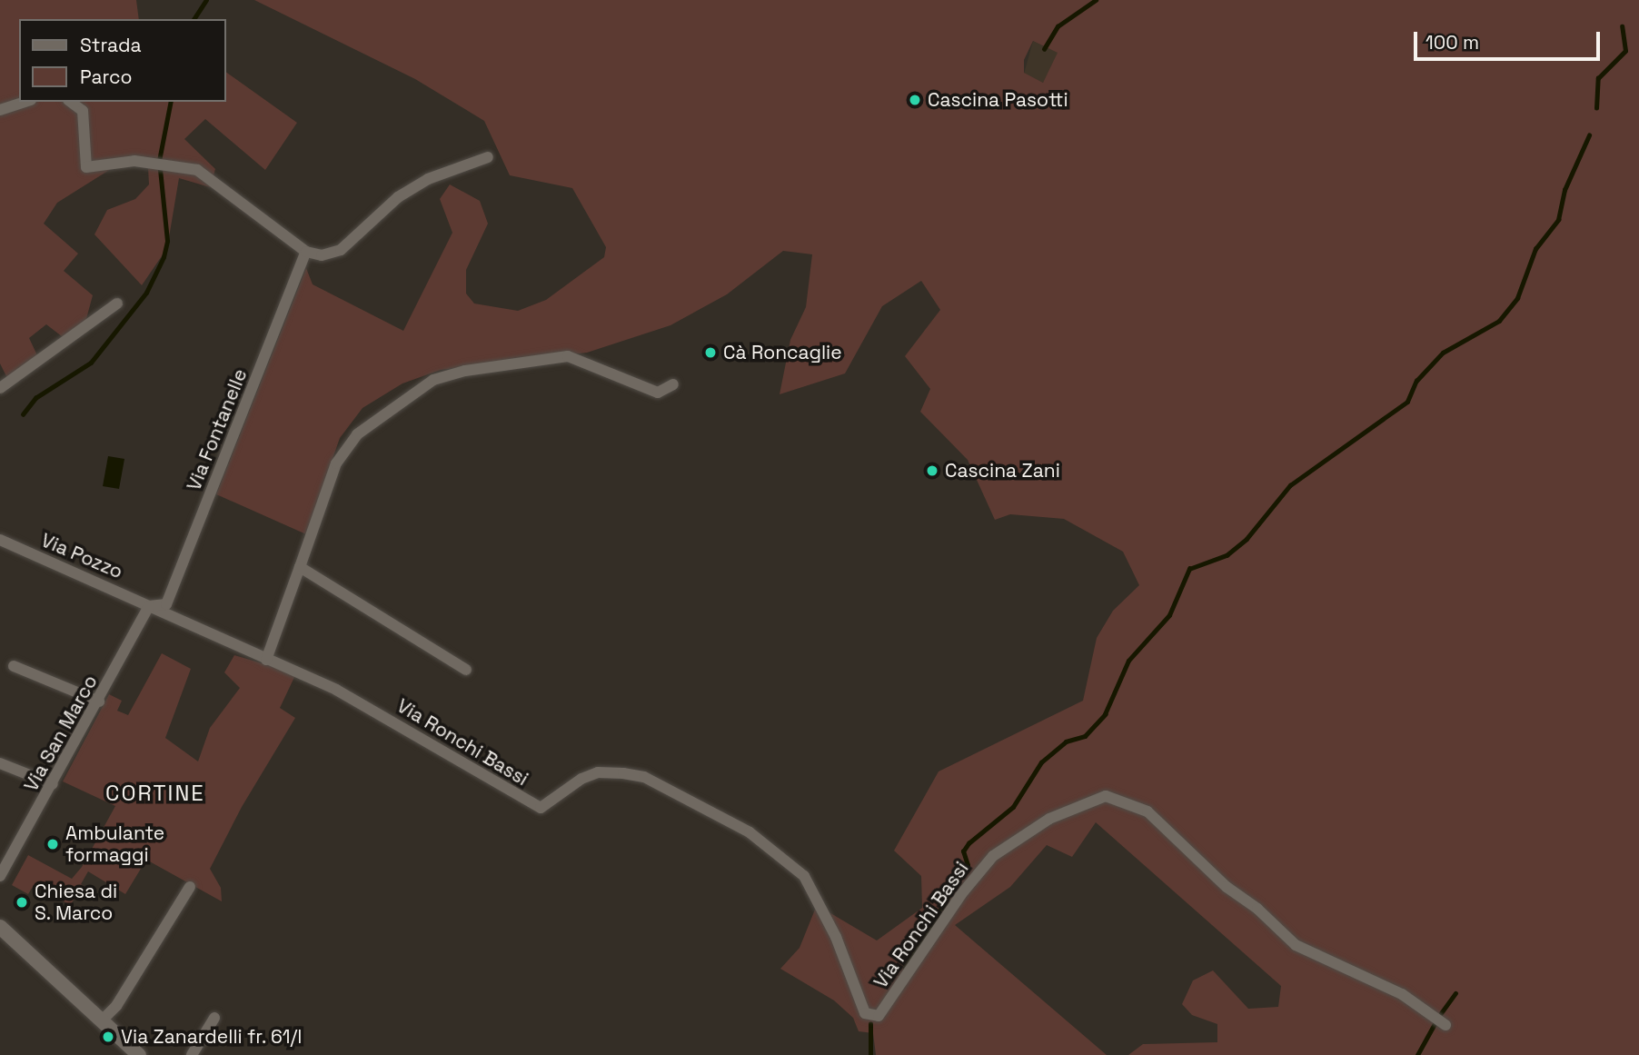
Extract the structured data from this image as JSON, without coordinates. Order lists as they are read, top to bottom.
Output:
{
  "streets": {
    "street": [
      "Via Fontanelle",
      "Via Pozzo",
      "Via San Marco",
      "Via Ronchi Bassi"
    ]
  },
  "crossings": [
    ["Via Fontanelle", "Via Pozzo"],
    ["Via Fontanelle", "Via San Marco"],
    ["Via Fontanelle", "Via Ronchi Bassi"],
    ["Via Pozzo", "Via San Marco"],
    ["Via Pozzo", "Via Ronchi Bassi"],
    ["Via San Marco", "Via Ronchi Bassi"]
  ],
  "districts": ["CORTINE"],
  "places": [
    "Cascina Pasotti",
    "Cà Roncaglie",
    "Cascina Zani",
    "Ambulante formaggi",
    "Chiesa di S. Marco",
    "Via Zanardelli fr. 61/l"
  ],
  "legend": ["Strada", "Parco"],
  "scale_bar": "100 m"
}
